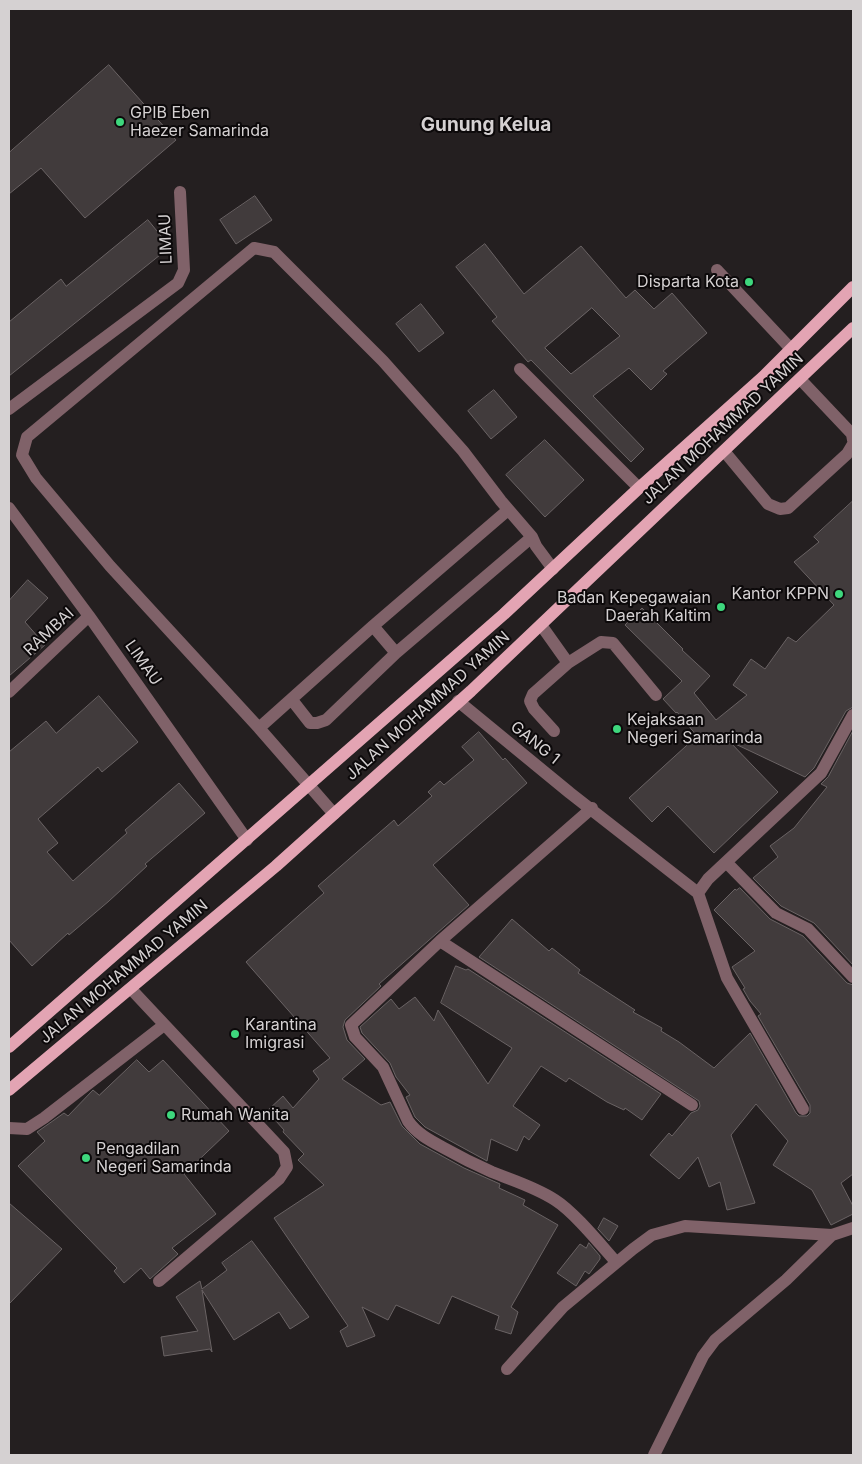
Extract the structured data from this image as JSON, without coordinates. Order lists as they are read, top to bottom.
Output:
{
  "streets": {
    "main road": ["JALAN MOHAMMAD YAMIN"],
    "street": ["LIMAU", "RAMBAI", "GANG 1"]
  },
  "crossings": [
    ["LIMAU", "JALAN MOHAMMAD YAMIN"],
    ["LIMAU", "RAMBAI"],
    ["JALAN MOHAMMAD YAMIN", "GANG 1"]
  ],
  "districts": ["Gunung Kelua"],
  "places": [
    "GPIB Eben Haezer Samarinda",
    "Disparta Kota",
    "Kantor KPPN",
    "Badan Kepegawaian Daerah Kaltim",
    "Kejaksaan Negeri Samarinda",
    "Karantina Imigrasi",
    "Rumah Wanita",
    "Pengadilan Negeri Samarinda"
  ]
}
